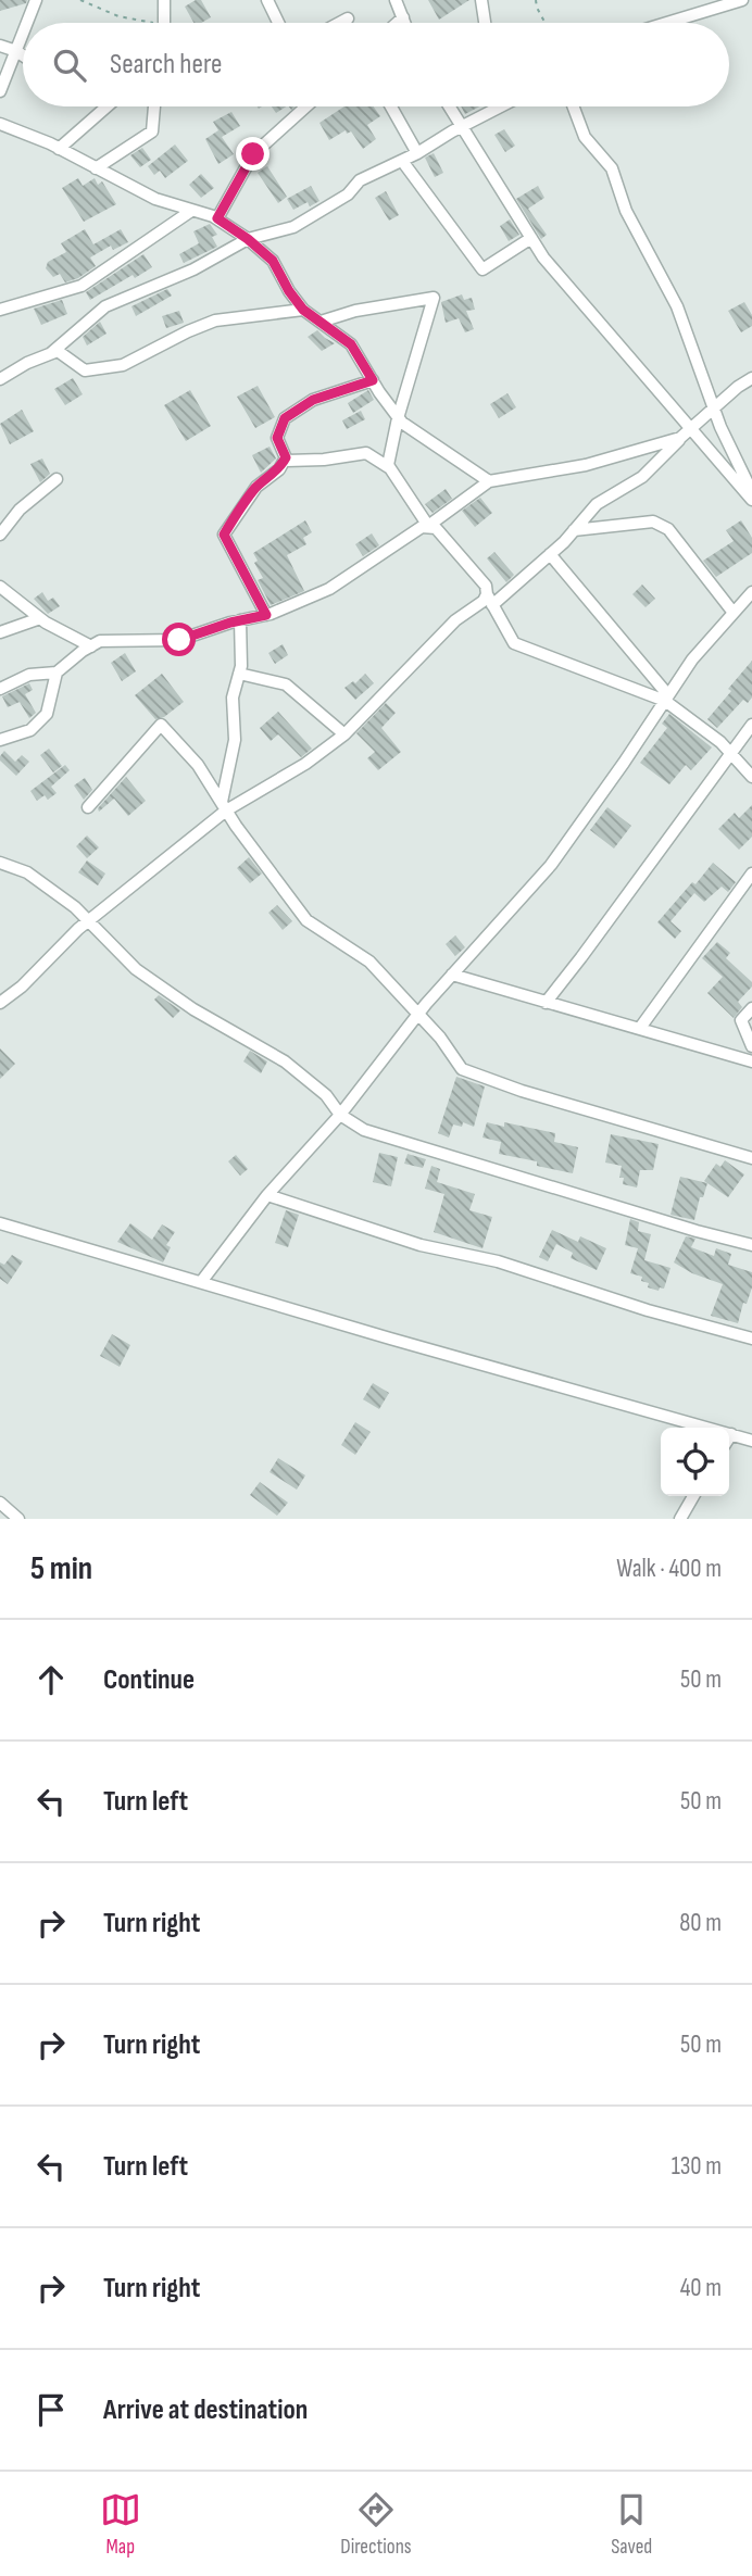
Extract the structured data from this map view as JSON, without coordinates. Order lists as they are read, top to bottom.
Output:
{
  "page": {
    "search": "Search here",
    "heading": ["5 min", "Walk · 400 m"],
    "list": [
      ["Continue", "50 m"],
      ["Turn left", "50 m"],
      ["Turn right", "80 m"],
      ["Turn right", "50 m"],
      ["Turn left", "130 m"],
      ["Turn right", "40 m"],
      "Arrive at destination"
    ],
    "nav": ["Map", "Directions", "Saved"]
  }
}
